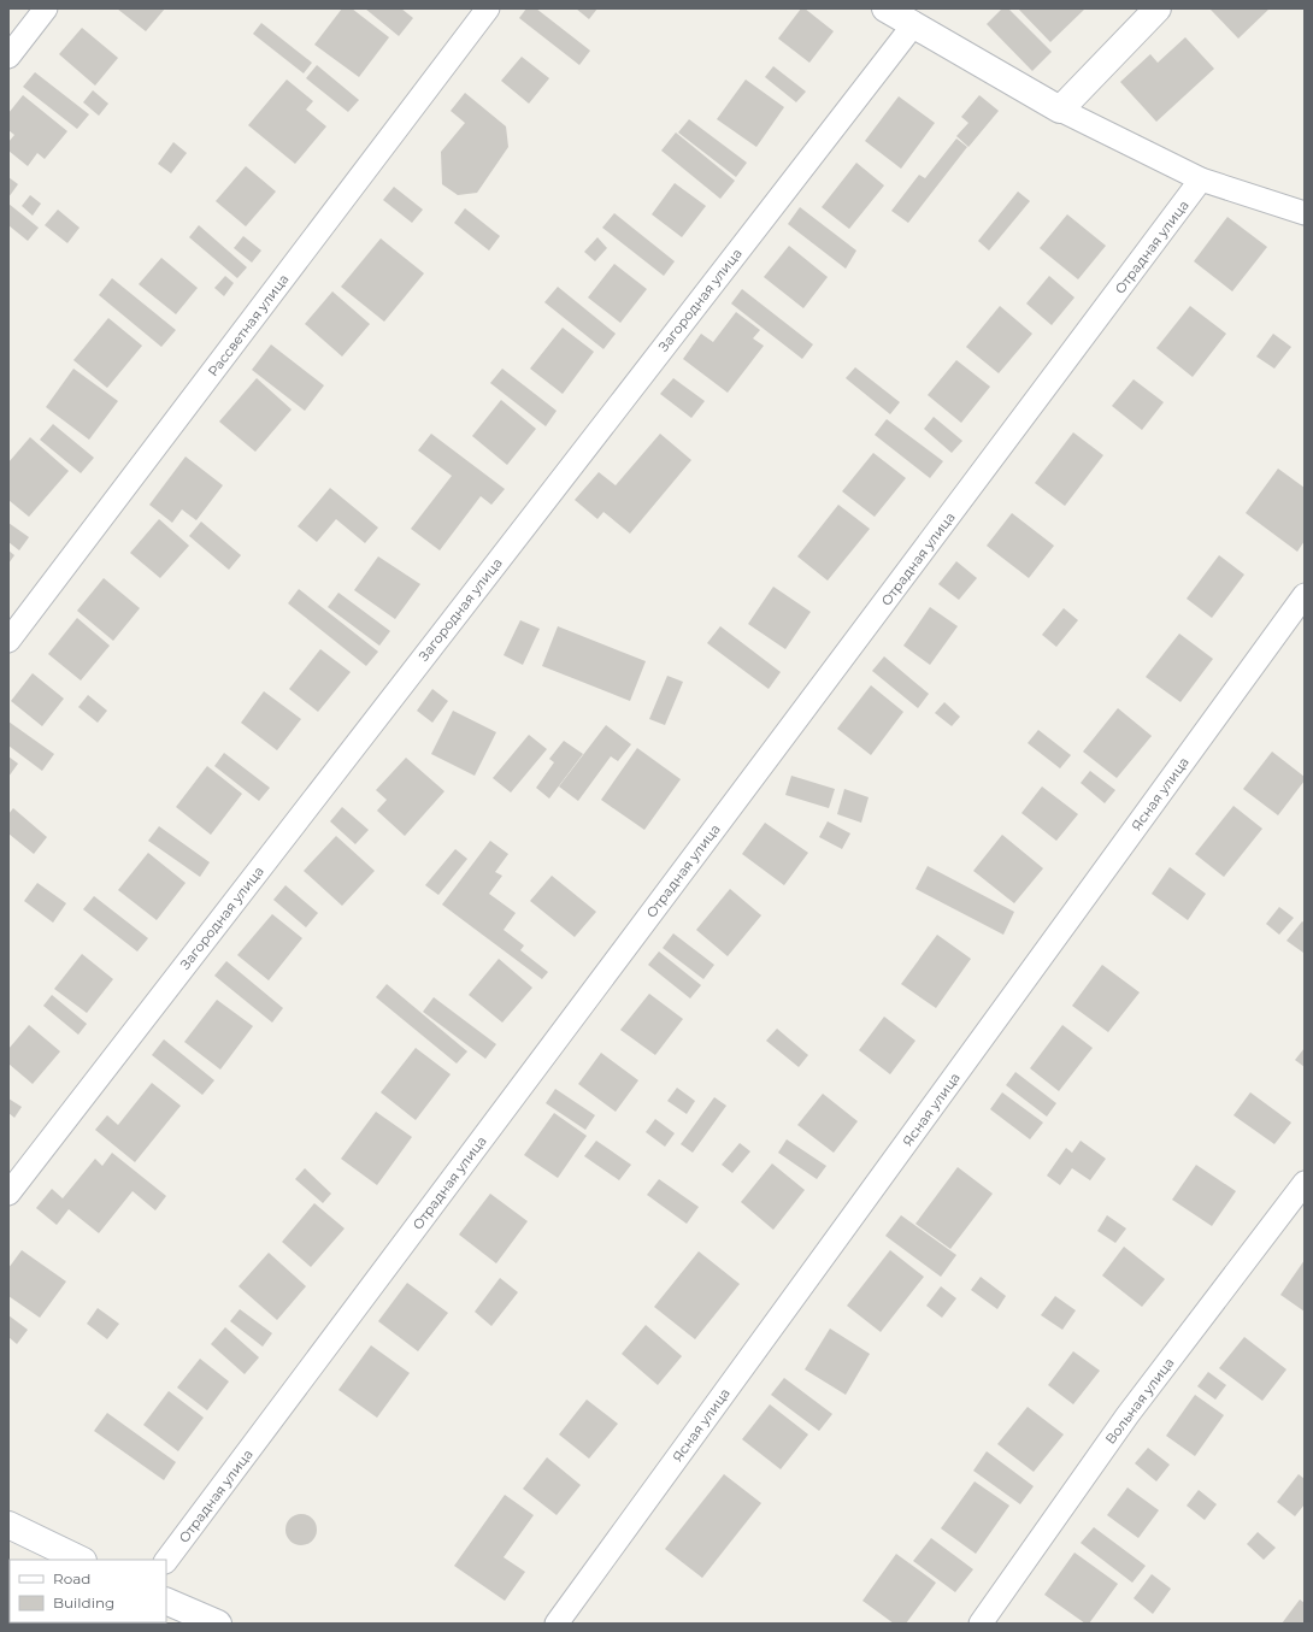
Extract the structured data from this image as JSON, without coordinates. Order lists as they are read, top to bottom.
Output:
{
  "streets": {
    "street": [
      "Отрадная улица",
      "Загородная улица",
      "Рассветная улица",
      "Ясная улица",
      "Вольная улица"
    ]
  },
  "legend": ["Road", "Building"]
}
